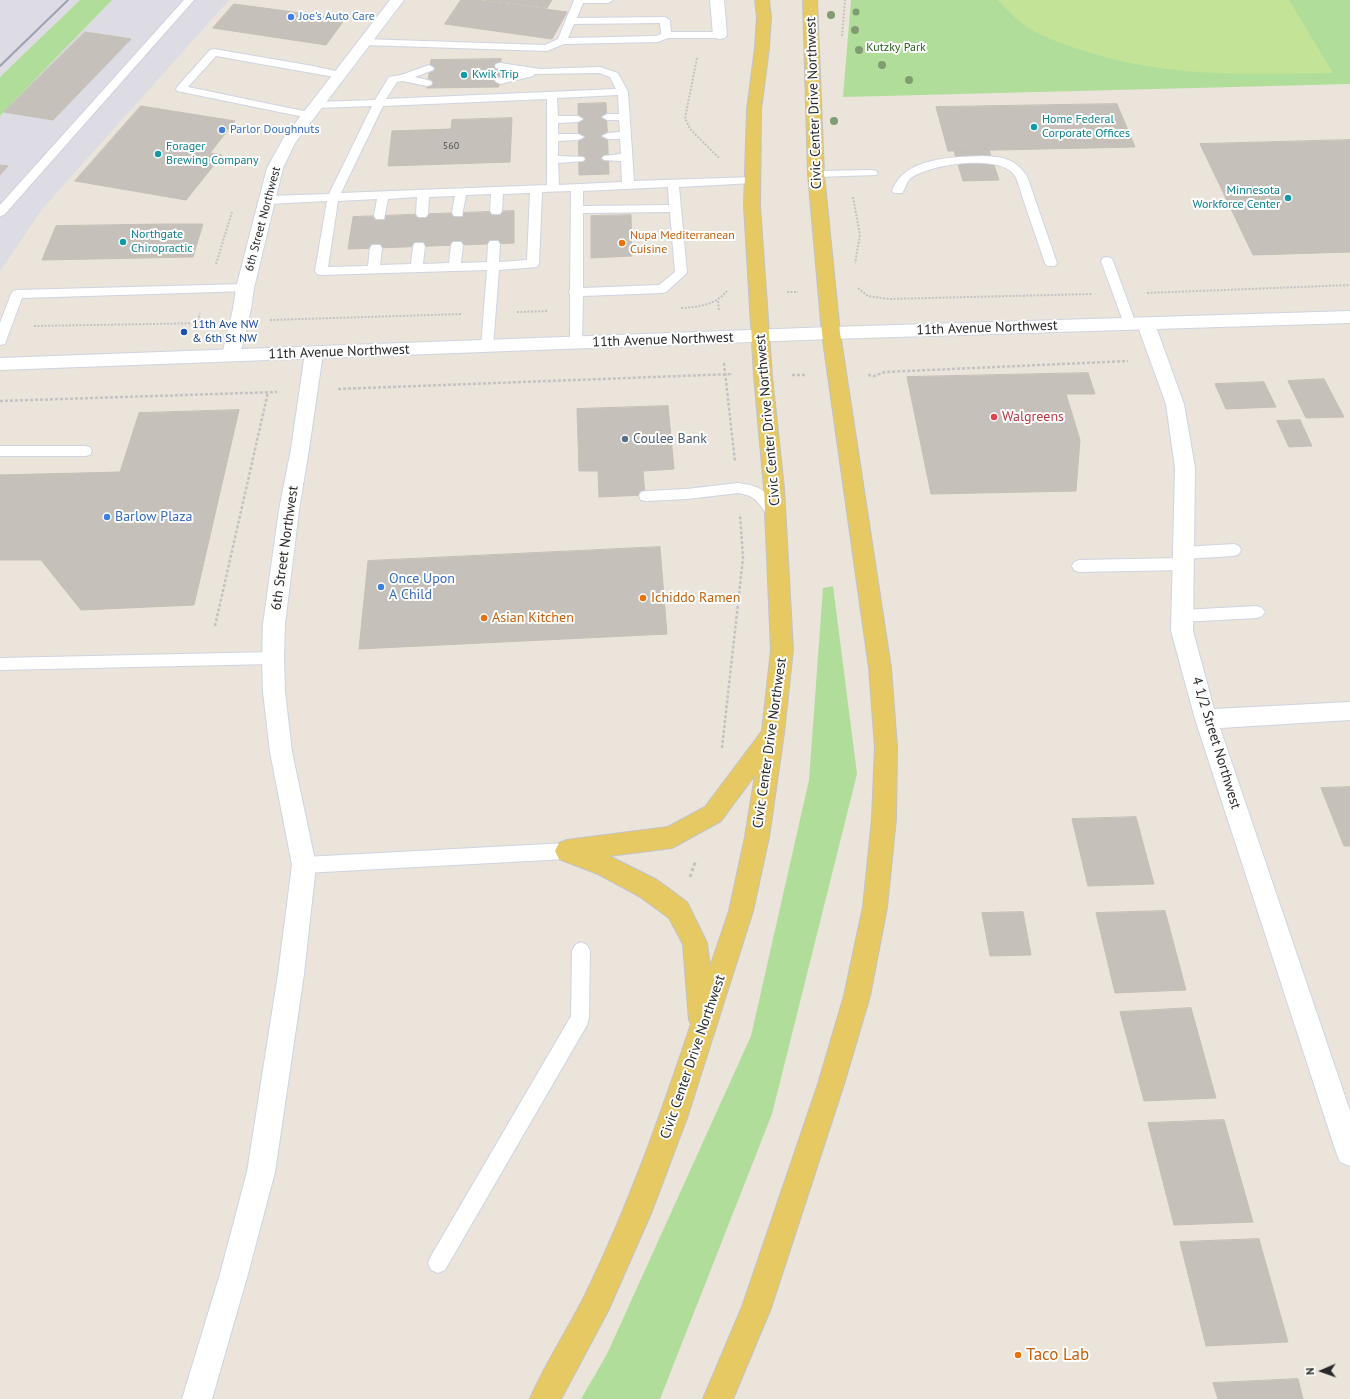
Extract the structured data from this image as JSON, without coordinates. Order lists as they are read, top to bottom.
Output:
{
  "streets": {
    "main road": ["Civic Center Drive Northwest"],
    "street": ["6th Street Northwest", "11th Avenue Northwest", "4 1/2 Street Northwest"]
  },
  "crossings": [
    ["Civic Center Drive Northwest", "11th Avenue Northwest"],
    ["6th Street Northwest", "11th Avenue Northwest"],
    ["11th Avenue Northwest", "4 1/2 Street Northwest"]
  ],
  "parks": ["Kutzky Park"],
  "places": [
    "Joe's Auto Care",
    "Kwik Trip",
    "Home Federal Corporate Offices",
    "Parlor Doughnuts",
    "Forager Brewing Company",
    "Minnesota Workforce Center",
    "Northgate Chiropractic",
    "Nupa Mediterranean Cuisine",
    "11th Ave NW & 6th St NW",
    "Walgreens",
    "Coulee Bank",
    "Barlow Plaza",
    "Once Upon A Child",
    "Ichiddo Ramen",
    "Asian Kitchen",
    "Taco Lab"
  ],
  "house_numbers": ["560"],
  "north": "left"
}
